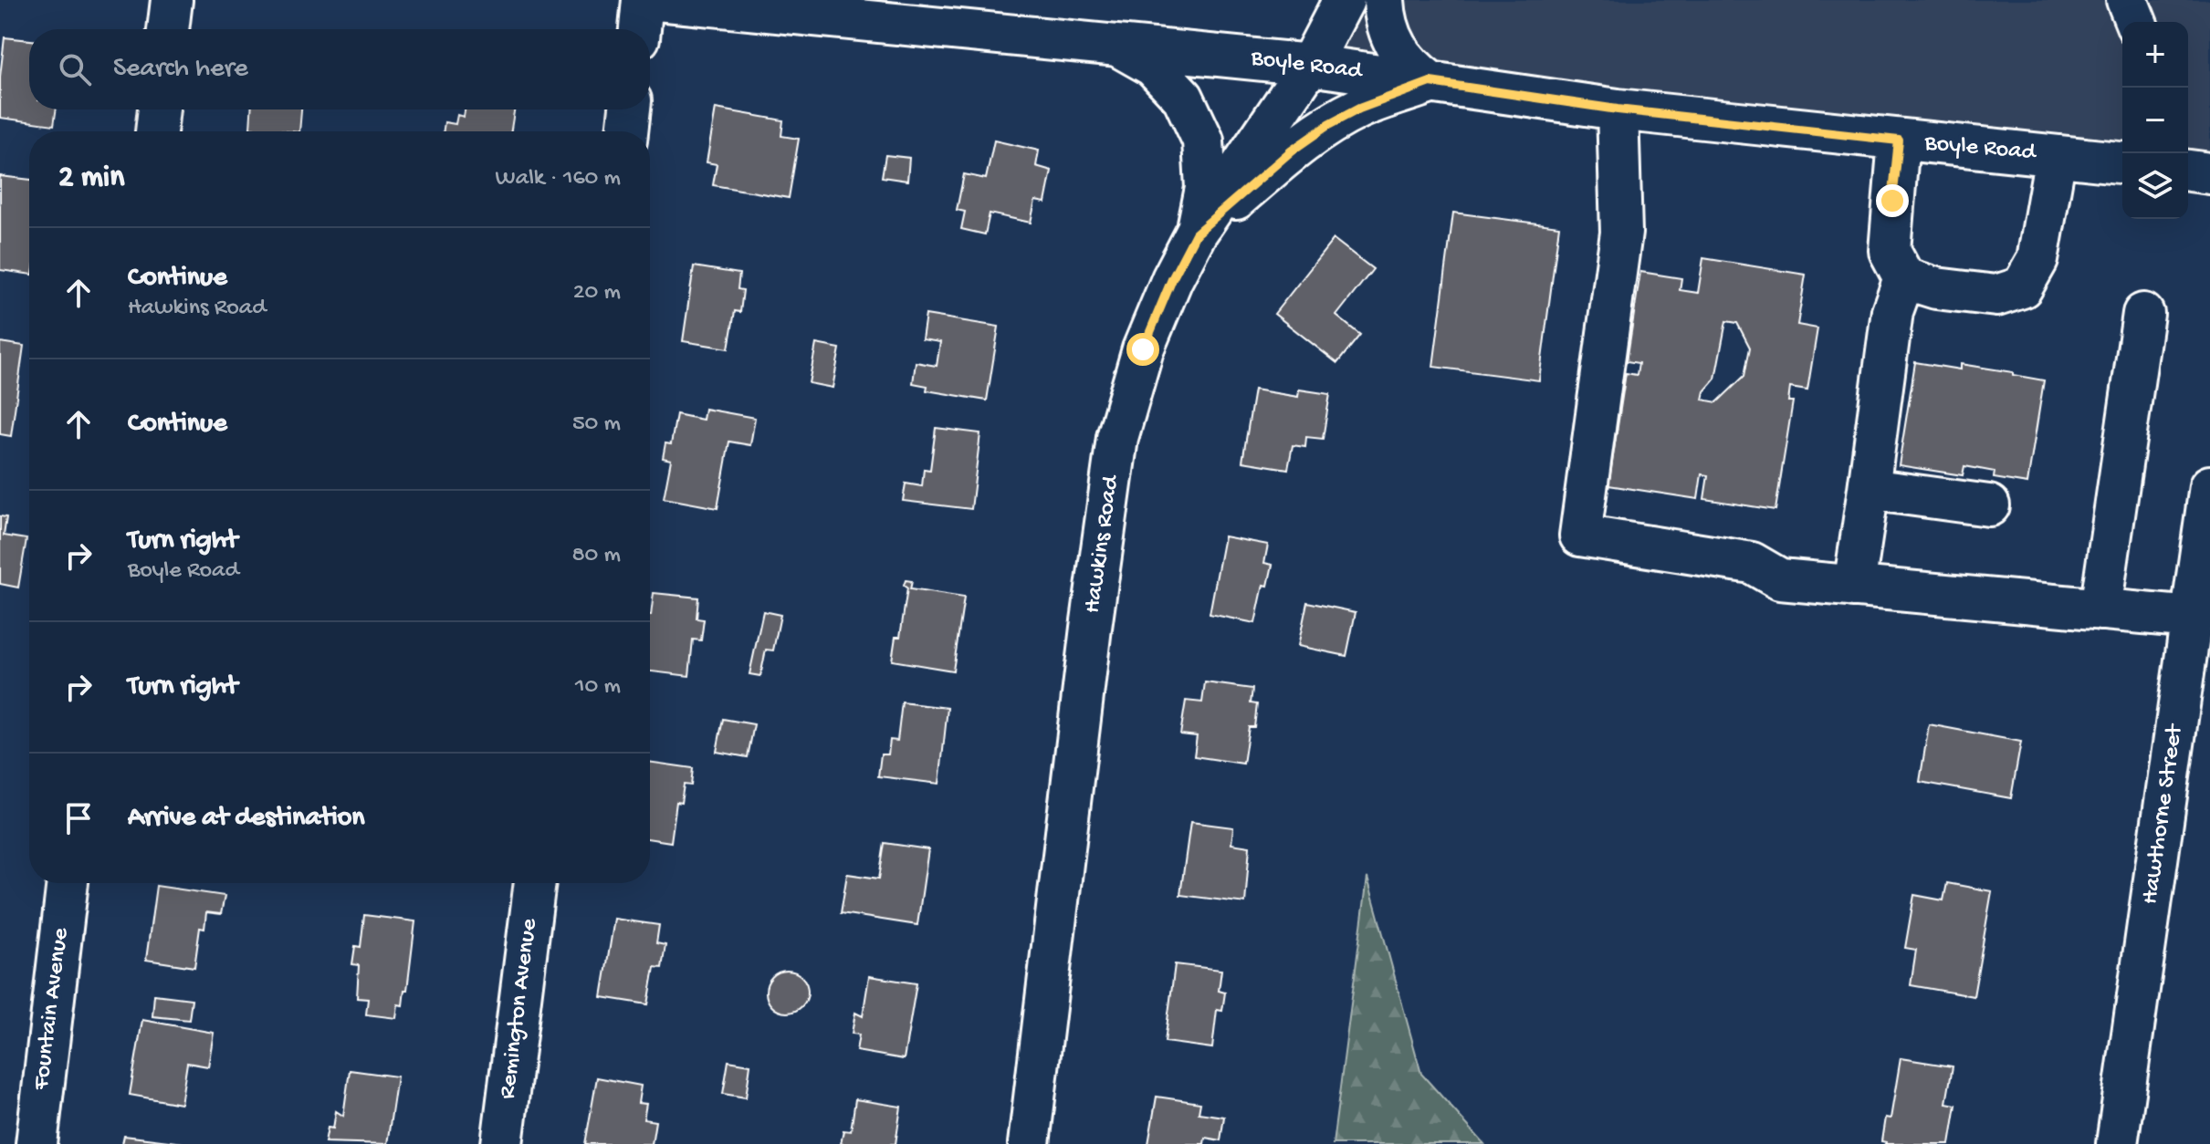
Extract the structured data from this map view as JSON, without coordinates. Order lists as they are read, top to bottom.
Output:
{
  "streets": {
    "street": [
      "Boyle Road",
      "Hawkins Road",
      "Hawthorne Street",
      "Fountain Avenue",
      "Remington Avenue"
    ]
  },
  "crossings": [
    ["Boyle Road", "Hawkins Road"]
  ],
  "page": {
    "map_buttons": ["+", "−"],
    "search": "Search here",
    "heading": ["2 min", "Walk · 160 m"],
    "list": [
      ["Continue", "Hawkins Road", "20 m"],
      ["Continue", "50 m"],
      ["Turn right", "Boyle Road", "80 m"],
      ["Turn right", "10 m"],
      "Arrive at destination"
    ]
  }
}
